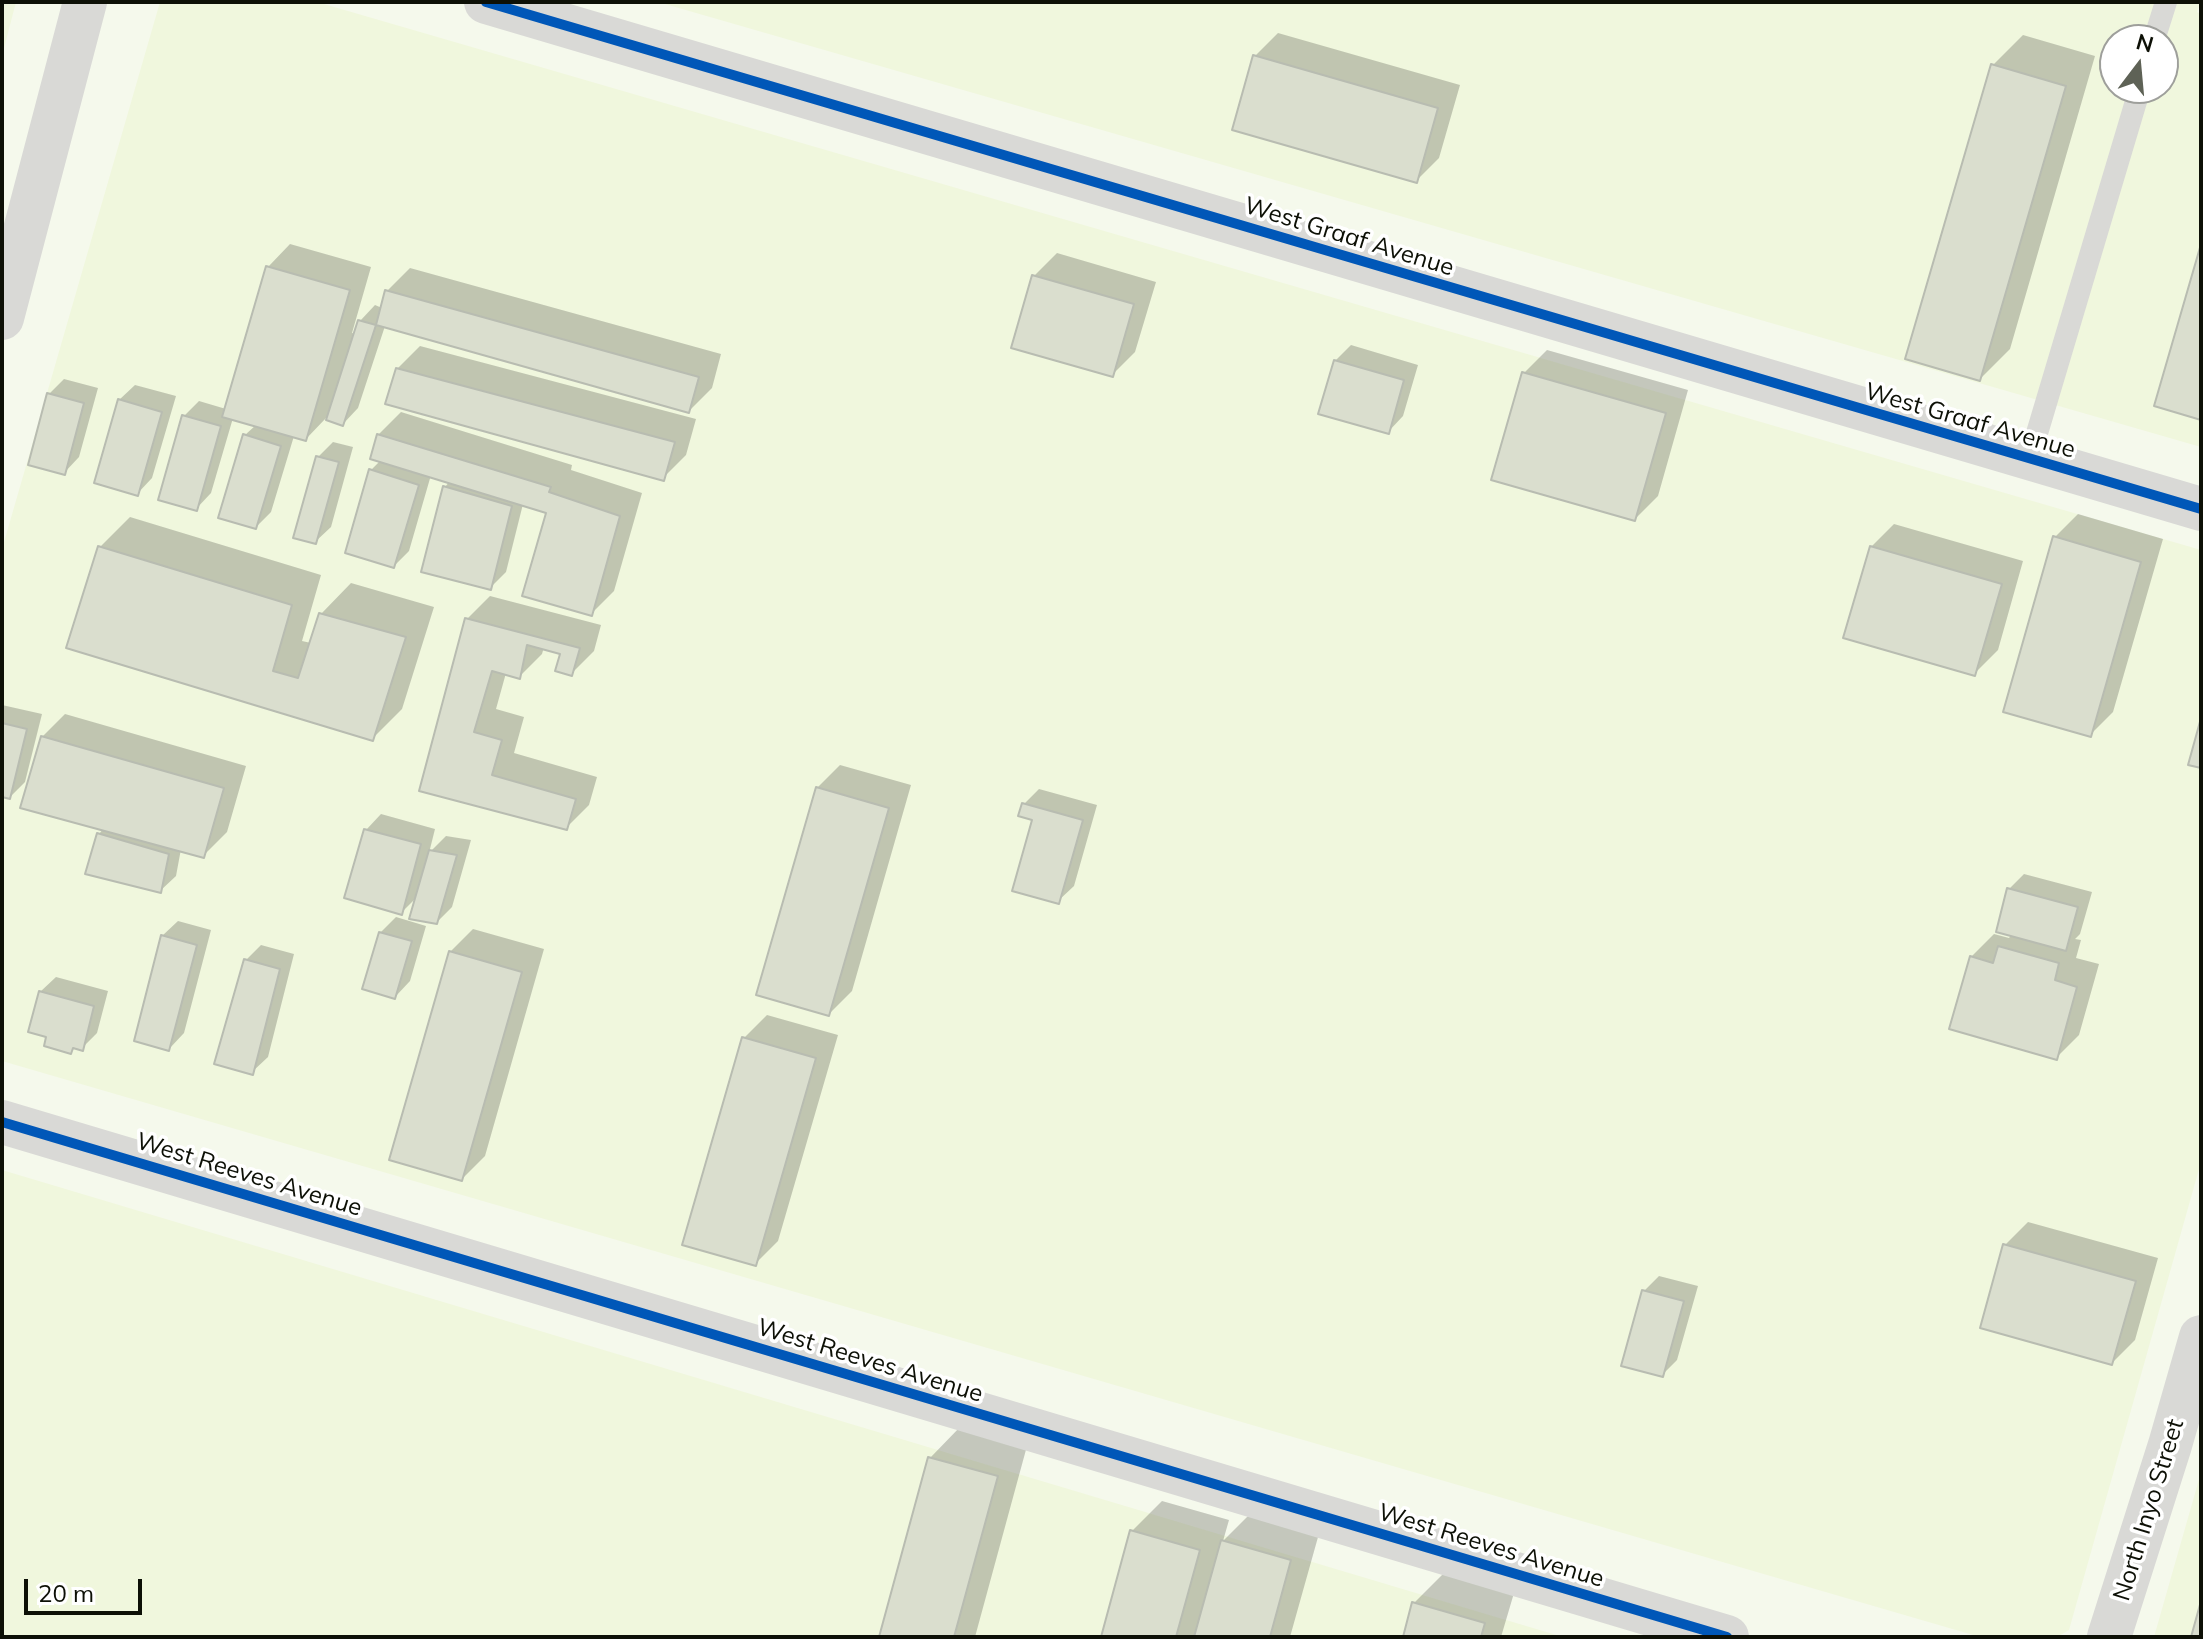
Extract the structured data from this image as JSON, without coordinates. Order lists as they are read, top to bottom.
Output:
{
  "streets": {
    "street": ["West Graaf Avenue", "West Reeves Avenue", "North Inyo Street"]
  },
  "scale_bar": "20 m",
  "north": "top"
}
